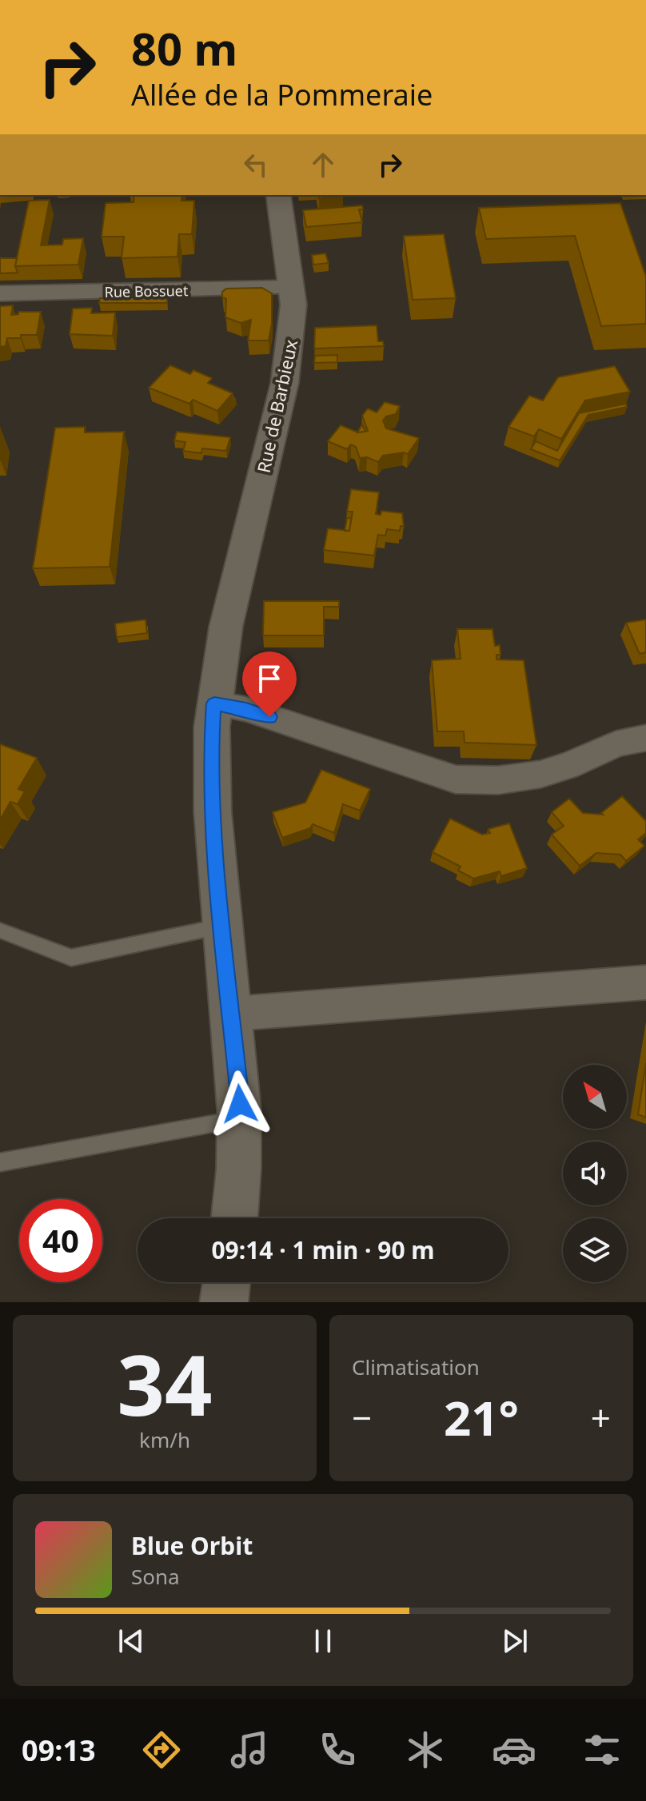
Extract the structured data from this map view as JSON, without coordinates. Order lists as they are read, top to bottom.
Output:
{
  "streets": {
    "street": ["Rue Bossuet", "Rue de Barbieux"]
  },
  "crossings": [
    ["Rue Bossuet", "Rue de Barbieux"]
  ],
  "north": "top left",
  "page": {
    "turn": ["80 m", "Allée de la Pommeraie"],
    "limit": "40",
    "trip": "09:14 · 1 min · 90 m",
    "tile": [
      ["34", "km/h"],
      "Climatisation"
    ],
    "heat": ["−", "21°", "+"],
    "song": ["Blue Orbit", "Sona"],
    "tabs": "09:13"
  }
}
